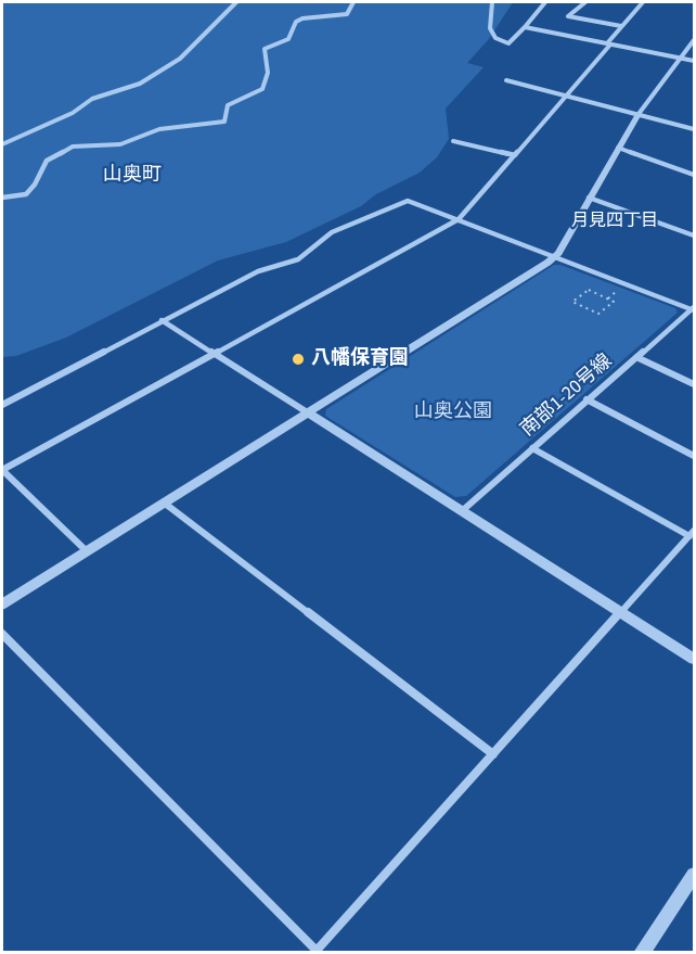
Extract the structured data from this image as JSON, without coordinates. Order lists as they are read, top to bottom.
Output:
{
  "streets": {
    "street": ["南部1-20号線"]
  },
  "districts": ["山奥町", "月見四丁目"],
  "parks": ["山奥公園"],
  "places": ["八幡保育園"]
}
